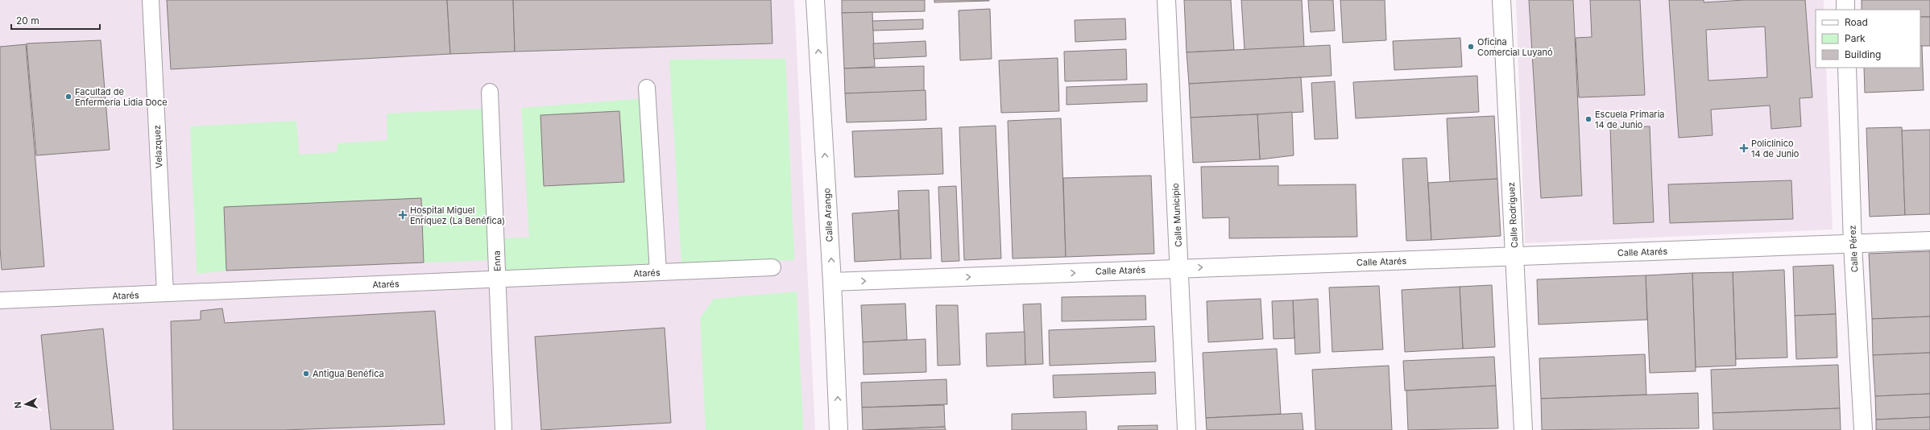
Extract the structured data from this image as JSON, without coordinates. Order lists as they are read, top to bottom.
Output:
{
  "streets": {
    "street": [
      "Calle Arango",
      "Calle Municipio",
      "Calle Rodríguez",
      "Calle Pérez",
      "Calle Atarés"
    ],
    "lane": ["Velazquez", "Enna", "Atarés"]
  },
  "crossings": [
    ["Velazquez", "Atarés"],
    ["Calle Arango", "Calle Atarés"],
    ["Calle Municipio", "Calle Atarés"],
    ["Calle Rodríguez", "Calle Atarés"],
    ["Calle Pérez", "Calle Atarés"],
    ["Enna", "Atarés"]
  ],
  "one_way": ["Calle Arango", "Calle Atarés"],
  "places": {
    "other": [
      "Oficina Comercial Luyanó",
      "Facultad de Enfermería Lidia Doce",
      "Escuela Primaria 14 de Junio",
      "Antigua Benéfica"
    ],
    "health": ["Policlínico 14 de Junio", "Hospital Miguel Enríquez (La Benéfica)"]
  },
  "legend": ["Road", "Park", "Building"],
  "scale_bar": "20 m",
  "north": "left"
}
